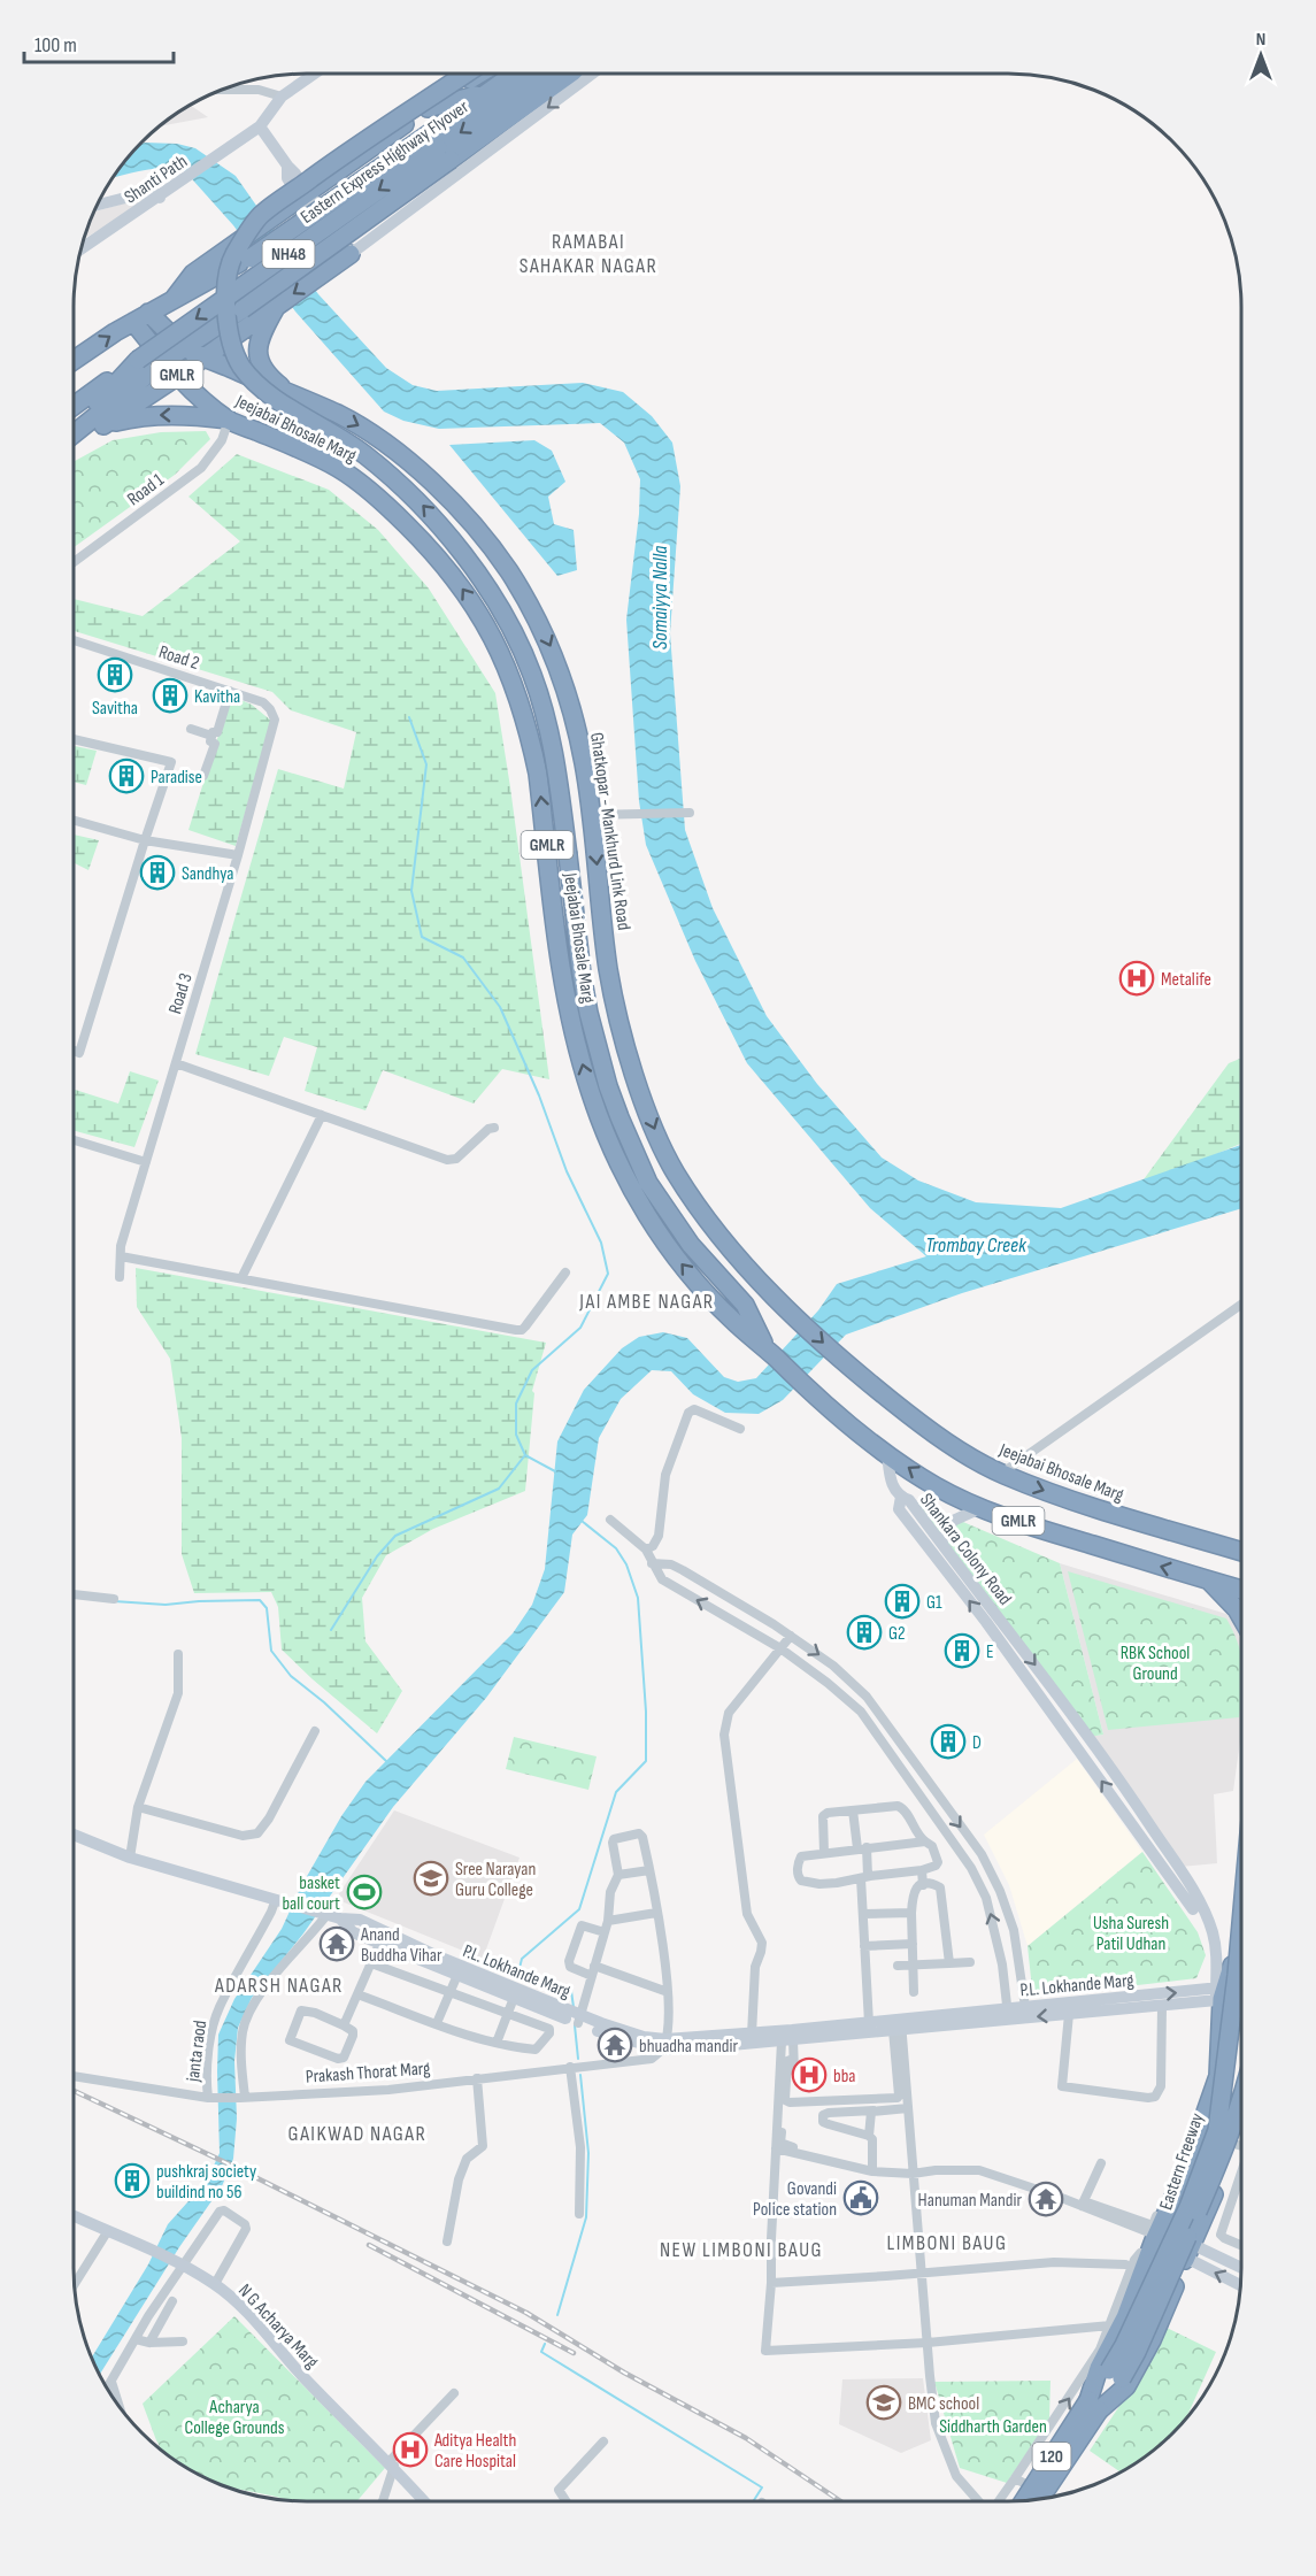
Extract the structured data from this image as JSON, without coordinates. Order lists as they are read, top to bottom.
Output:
{
  "streets": {
    "highway": [
      "Eastern Express Highway Flyover",
      "NH48",
      "GMLR",
      "Jeejabai Bhosale Marg",
      "Ghatkopar - Mankhurd Link Road",
      "Eastern Freeway",
      "120"
    ],
    "main road": [
      "Shanti Path",
      "Shankara Colony Road",
      "P.L. Lokhande Marg",
      "N G Acharya Marg"
    ],
    "street": [
      "Road 1",
      "Road 2",
      "Road 3",
      "janta raod",
      "Prakash Thorat Marg"
    ]
  },
  "crossings": [
    ["Eastern Express Highway Flyover", "NH48"],
    ["NH48", "Jeejabai Bhosale Marg"],
    ["NH48", "Ghatkopar - Mankhurd Link Road"],
    ["GMLR", "Jeejabai Bhosale Marg"],
    ["Jeejabai Bhosale Marg", "Road 1"],
    ["Jeejabai Bhosale Marg", "Ghatkopar - Mankhurd Link Road"],
    ["Road 2", "Road 3"],
    ["Shankara Colony Road", "P.L. Lokhande Marg"],
    ["P.L. Lokhande Marg", "Prakash Thorat Marg"],
    ["janta raod", "Prakash Thorat Marg"]
  ],
  "one_way": ["Ghatkopar - Mankhurd Link Road"],
  "districts": [
    "RAMABAI SAHAKAR NAGAR",
    "JAI AMBE NAGAR",
    "ADARSH NAGAR",
    "GAIKWAD NAGAR",
    "LIMBONI BAUG",
    "NEW LIMBONI BAUG"
  ],
  "water": ["Somaiyya Nalla", "Trombay Creek"],
  "parks": [
    "RBK School Ground",
    "Usha Suresh Patil Udhan",
    "Acharya College Grounds",
    "Siddharth Garden"
  ],
  "places": {
    "building": [
      "Savitha",
      "Kavitha",
      "Paradise",
      "Sandhya",
      "G1",
      "G2",
      "E",
      "D",
      "pushkraj society buildind no 56"
    ],
    "hospital": ["Metalife", "bba", "Aditya Health Care Hospital"],
    "school or university": ["Sree Narayan Guru College", "BMC school"],
    "sports": ["basket ball court"],
    "temple": ["Anand Buddha Vihar", "bhuadha mandir", "Hanuman Mandir"],
    "public building": ["Govandi Police station"]
  },
  "scale_bar": "100 m",
  "north": "top"
}
